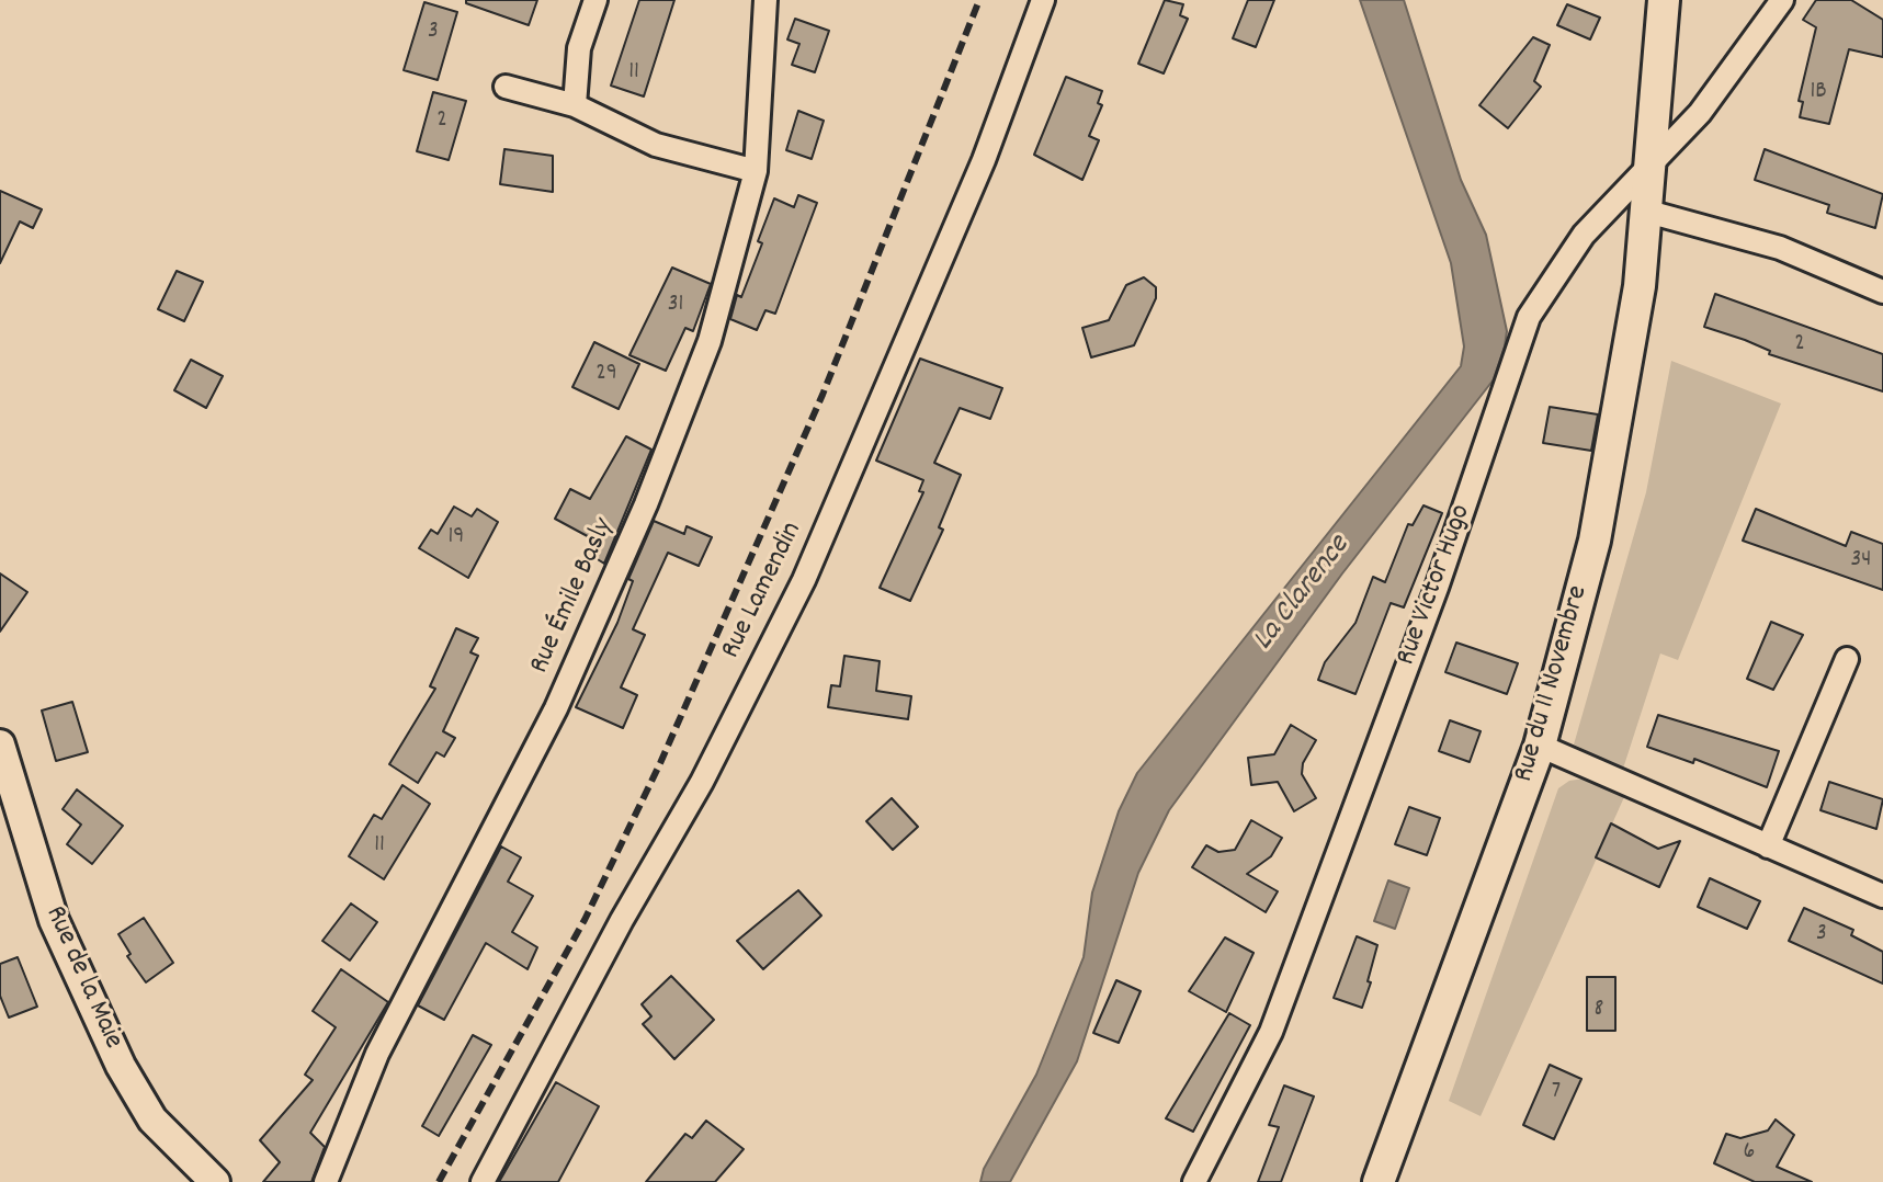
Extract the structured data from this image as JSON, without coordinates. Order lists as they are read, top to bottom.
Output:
{
  "streets": {
    "main road": ["Rue du 11 Novembre"],
    "street": [
      "Rue Victor Hugo",
      "Rue Lamendin",
      "Rue Émile Basly",
      "Rue de la Maie"
    ]
  },
  "crossings": [
    ["Rue Victor Hugo", "Rue du 11 Novembre"]
  ],
  "water": ["La Clarence"],
  "house_numbers": [
    "3",
    "11",
    "1B",
    "2",
    "31",
    "2",
    "29",
    "19",
    "34",
    "11",
    "3",
    "8",
    "7",
    "6"
  ]
}
